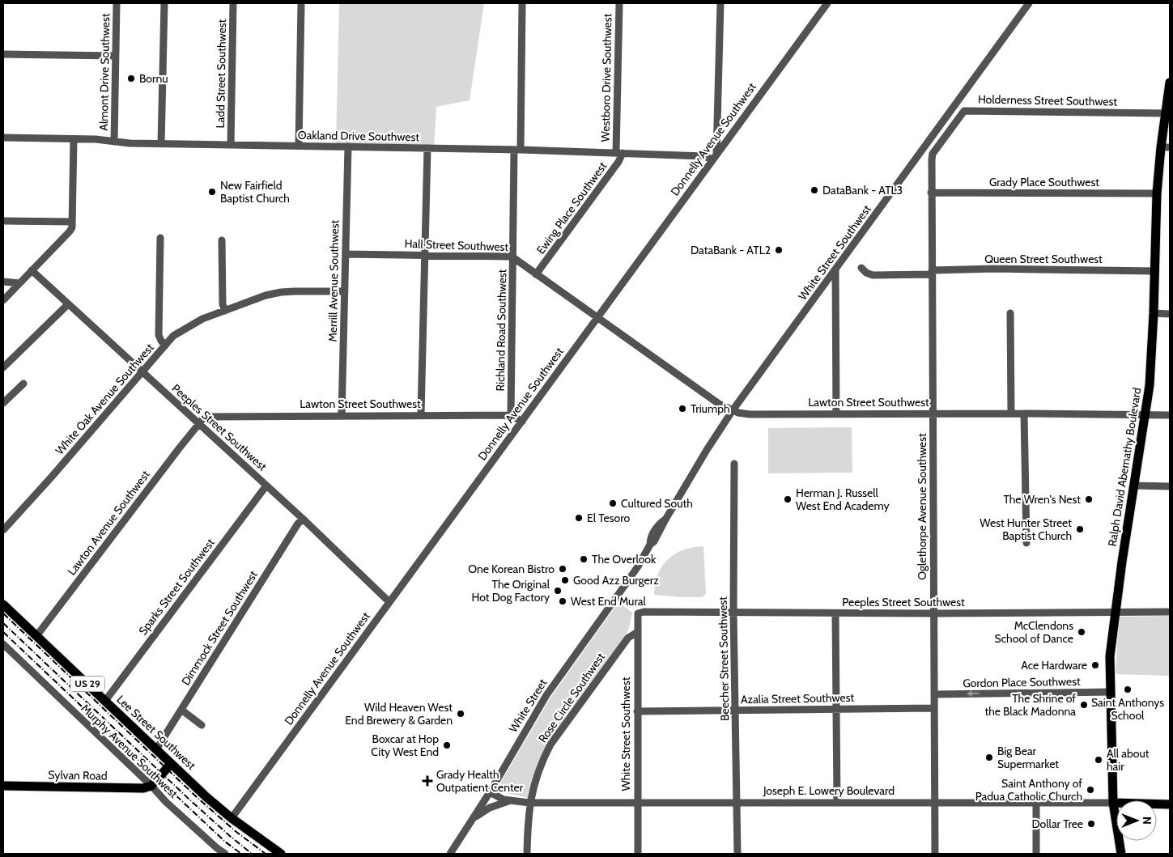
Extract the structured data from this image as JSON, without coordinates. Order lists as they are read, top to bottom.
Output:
{
  "streets": {
    "main road": [
      "Ralph David Abernathy Boulevard",
      "US 29",
      "Lee Street Southwest",
      "Sylvan Road",
      "Joseph E. Lowery Boulevard"
    ],
    "street": [
      "Almont Drive Southwest",
      "Ladd Street Southwest",
      "Westboro Drive Southwest",
      "Holderness Street Southwest",
      "Oakland Drive Southwest",
      "Donnelly Avenue Southwest",
      "Grady Place Southwest",
      "Ewing Place Southwest",
      "Hall Street Southwest",
      "White Street Southwest",
      "Queen Street Southwest",
      "Merrill Avenue Southwest",
      "Richland Road Southwest",
      "White Oak Avenue Southwest",
      "Lawton Street Southwest",
      "Peeples Street Southwest",
      "Oglethorpe Avenue Southwest",
      "Lawton Avenue Southwest",
      "Sparks Street Southwest",
      "Dimmock Street Southwest",
      "Beecher Street Southwest",
      "Gordon Place Southwest",
      "Rose Circle Southwest",
      "Azalia Street Southwest",
      "White Street",
      "Murphy Avenue Southwest"
    ]
  },
  "crossings": [
    ["Almont Drive Southwest", "Oakland Drive Southwest"],
    ["Ladd Street Southwest", "Oakland Drive Southwest"],
    ["Westboro Drive Southwest", "Oakland Drive Southwest"],
    ["Westboro Drive Southwest", "Ewing Place Southwest"],
    ["Holderness Street Southwest", "Ralph David Abernathy Boulevard"],
    ["Holderness Street Southwest", "Oglethorpe Avenue Southwest"],
    ["Oakland Drive Southwest", "Donnelly Avenue Southwest"],
    ["Oakland Drive Southwest", "Ewing Place Southwest"],
    ["Oakland Drive Southwest", "Merrill Avenue Southwest"],
    ["Oakland Drive Southwest", "Richland Road Southwest"],
    ["Donnelly Avenue Southwest", "Hall Street Southwest"],
    ["Donnelly Avenue Southwest", "Lawton Street Southwest"],
    ["Donnelly Avenue Southwest", "Peeples Street Southwest"],
    ["Donnelly Avenue Southwest", "Lee Street Southwest"],
    ["Grady Place Southwest", "Ralph David Abernathy Boulevard"],
    ["Grady Place Southwest", "Oglethorpe Avenue Southwest"],
    ["Ewing Place Southwest", "Hall Street Southwest"],
    ["Hall Street Southwest", "Merrill Avenue Southwest"],
    ["Hall Street Southwest", "Richland Road Southwest"],
    ["Hall Street Southwest", "Lawton Street Southwest"],
    ["White Street Southwest", "Peeples Street Southwest"],
    ["White Street Southwest", "Rose Circle Southwest"],
    ["White Street Southwest", "Azalia Street Southwest"],
    ["White Street Southwest", "White Street"],
    ["White Street Southwest", "Joseph E. Lowery Boulevard"],
    ["Queen Street Southwest", "Ralph David Abernathy Boulevard"],
    ["Queen Street Southwest", "Oglethorpe Avenue Southwest"],
    ["Merrill Avenue Southwest", "Lawton Street Southwest"],
    ["Richland Road Southwest", "Lawton Street Southwest"],
    ["White Oak Avenue Southwest", "Peeples Street Southwest"],
    ["Lawton Street Southwest", "Peeples Street Southwest"],
    ["Lawton Street Southwest", "Ralph David Abernathy Boulevard"],
    ["Lawton Street Southwest", "Oglethorpe Avenue Southwest"],
    ["Lawton Street Southwest", "Lawton Avenue Southwest"],
    ["Peeples Street Southwest", "Ralph David Abernathy Boulevard"],
    ["Peeples Street Southwest", "Oglethorpe Avenue Southwest"],
    ["Peeples Street Southwest", "Lawton Avenue Southwest"],
    ["Peeples Street Southwest", "Sparks Street Southwest"],
    ["Peeples Street Southwest", "Dimmock Street Southwest"],
    ["Peeples Street Southwest", "Beecher Street Southwest"],
    ["Ralph David Abernathy Boulevard", "Gordon Place Southwest"],
    ["Ralph David Abernathy Boulevard", "Joseph E. Lowery Boulevard"],
    ["Oglethorpe Avenue Southwest", "Gordon Place Southwest"],
    ["Oglethorpe Avenue Southwest", "Azalia Street Southwest"],
    ["Oglethorpe Avenue Southwest", "Joseph E. Lowery Boulevard"],
    ["Lawton Avenue Southwest", "Lee Street Southwest"],
    ["Sparks Street Southwest", "Lee Street Southwest"],
    ["Dimmock Street Southwest", "Lee Street Southwest"],
    ["Beecher Street Southwest", "Azalia Street Southwest"],
    ["Beecher Street Southwest", "Joseph E. Lowery Boulevard"],
    ["Rose Circle Southwest", "Joseph E. Lowery Boulevard"],
    ["White Street", "Joseph E. Lowery Boulevard"],
    ["Murphy Avenue Southwest", "Sylvan Road"]
  ],
  "one_way": ["Gordon Place Southwest"],
  "places": {
    "other": [
      "Bornu",
      "DataBank - ATL3",
      "New Fairfield Baptist Church",
      "DataBank - ATL2",
      "Triumph",
      "Herman J. Russell West End Academy",
      "The Wren's Nest",
      "Cultured South",
      "El Tesoro",
      "West Hunter Street Baptist Church",
      "The Overlook",
      "One Korean Bistro",
      "Good Azz Burgerz",
      "The Original Hot Dog Factory",
      "West End Mural",
      "McClendons School of Dance",
      "Ace Hardware",
      "Saint Anthonys School",
      "The Shrine of the Black Madonna",
      "Wild Heaven West End Brewery & Garden",
      "Boxcar at Hop City West End",
      "Big Bear Supermarket",
      "All about hair",
      "Saint Anthony of Padua Catholic Church",
      "Dollar Tree"
    ],
    "health": ["Grady Health Outpatient Center"]
  },
  "north": "right"
}
